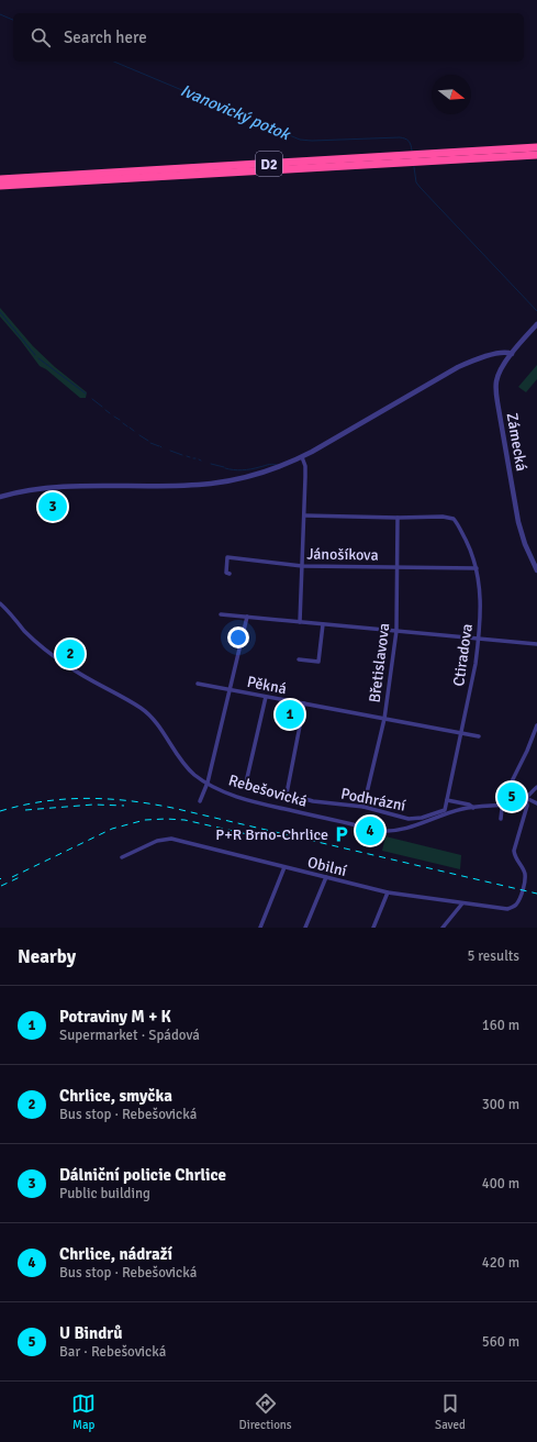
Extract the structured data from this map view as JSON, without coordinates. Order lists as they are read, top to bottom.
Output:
{
  "streets": {
    "highway": ["D2"],
    "street": [
      "Zámecká",
      "Jánošíkova",
      "Ctiradova",
      "Břetislavova",
      "Pěkná",
      "Rebešovická",
      "Podhrázní",
      "Obilní"
    ]
  },
  "crossings": [
    ["Jánošíkova", "Ctiradova"],
    ["Jánošíkova", "Břetislavova"],
    ["Ctiradova", "Břetislavova"],
    ["Ctiradova", "Pěkná"],
    ["Ctiradova", "Podhrázní"],
    ["Břetislavova", "Pěkná"],
    ["Břetislavova", "Podhrázní"],
    ["Pěkná", "Podhrázní"],
    ["Rebešovická", "Obilní"]
  ],
  "water": ["Ivanovický potok"],
  "places": {
    "parking": ["P+R Brno-Chrlice"]
  },
  "north": "right",
  "page": {
    "search": "Search here",
    "pins": [
      "3",
      "2",
      "1",
      "5",
      "4"
    ],
    "heading": ["Nearby", "5 results"],
    "list": [
      {
        "mark": "1",
        "name": "Potraviny M + K",
        "note": "Supermarket · Spádová",
        "value": "160 m"
      },
      {
        "mark": "2",
        "name": "Chrlice, smyčka",
        "note": "Bus stop · Rebešovická",
        "value": "300 m"
      },
      {
        "mark": "3",
        "name": "Dálniční policie Chrlice",
        "note": "Public building",
        "value": "400 m"
      },
      {
        "mark": "4",
        "name": "Chrlice, nádraží",
        "note": "Bus stop · Rebešovická",
        "value": "420 m"
      },
      {
        "mark": "5",
        "name": "U Bindrů",
        "note": "Bar · Rebešovická",
        "value": "560 m"
      }
    ],
    "nav": ["Map", "Directions", "Saved"]
  }
}
